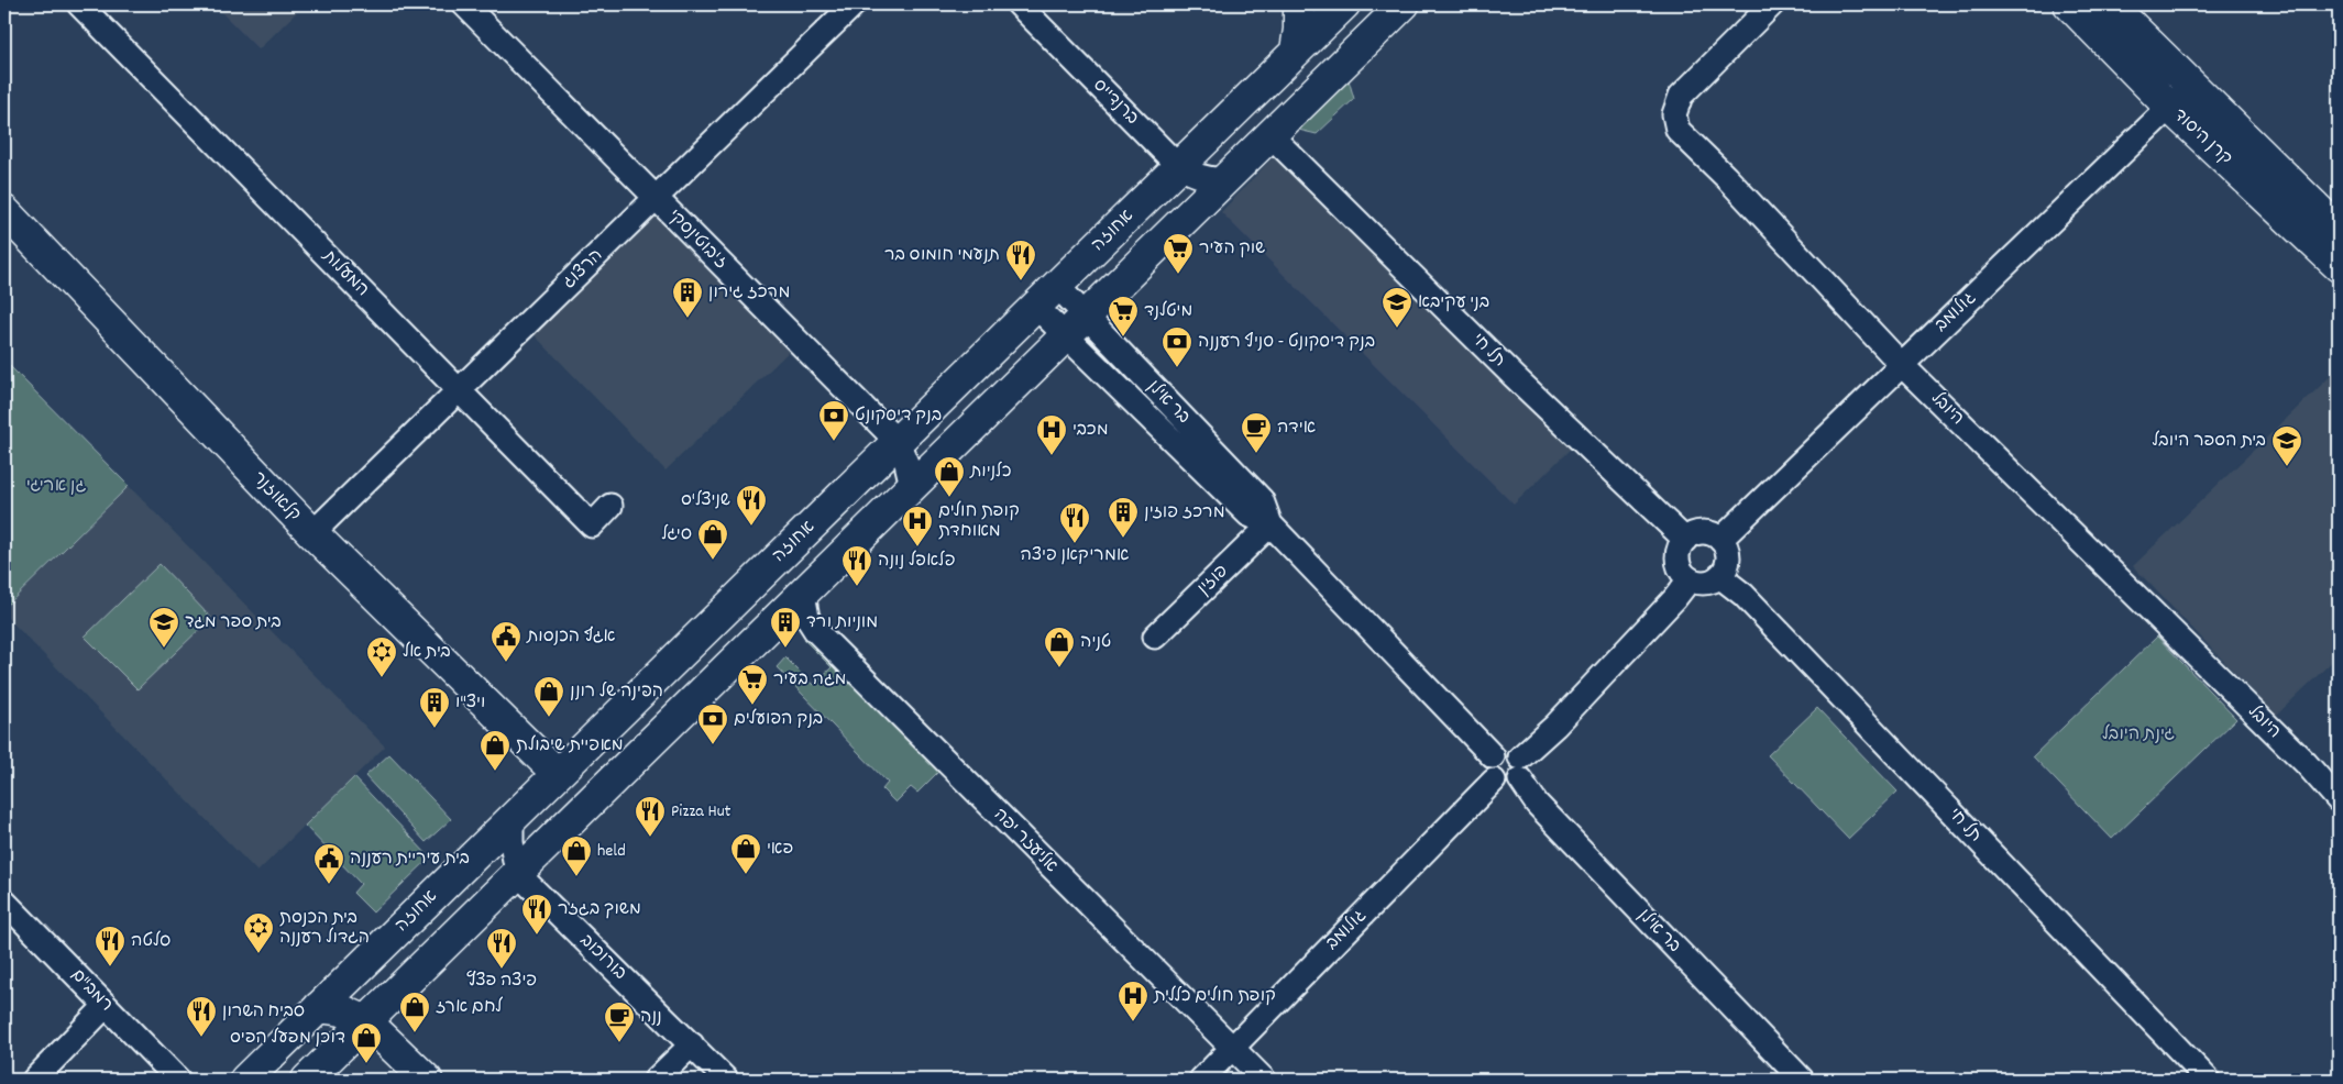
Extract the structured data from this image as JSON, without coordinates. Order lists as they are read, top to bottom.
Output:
{
  "streets": {
    "main road": ["קרן היסוד", "אחוזה", "קלאוזנר"],
    "street": [
      "ברנדייס",
      "ז'בוטינסקי",
      "הרצוג",
      "המעלות",
      "גולומב",
      "תל חי",
      "בר אילן",
      "היובל",
      "פוזין",
      "אליעזר יפה",
      "בורוכוב",
      "רמב\"ם"
    ]
  },
  "crossings": [
    ["ברנדייס", "אחוזה"],
    ["קרן היסוד", "גולומב"],
    ["אחוזה", "ז'בוטינסקי"],
    ["אחוזה", "בר אילן"],
    ["אחוזה", "קלאוזנר"],
    ["ז'בוטינסקי", "הרצוג"],
    ["הרצוג", "המעלות"],
    ["הרצוג", "קלאוזנר"],
    ["גולומב", "תל חי"],
    ["גולומב", "בר אילן"],
    ["גולומב", "היובל"],
    ["גולומב", "אליעזר יפה"],
    ["בר אילן", "פוזין"]
  ],
  "parks": ["גן אריגי", "גינת היובל"],
  "places": {
    "supermarket": ["שוק העיר", "מיטלנד", "מגה בעיר"],
    "restaurant": [
      "תנעמי חומוס בר",
      "שניצל'ס",
      "אמריקאן פיצה",
      "פלאפל נונה",
      "Pizza Hut",
      "משוך בגזר",
      "סלטה",
      "פיצה פצץ",
      "סביח השרון"
    ],
    "building": [
      "מרכז גירון",
      "מרכז פוזין",
      "מוניות ורד",
      "ויצ\"ו"
    ],
    "school or university": ["בני עקיבא", "בית הספר היובל", "בית ספר מגד"],
    "bank": ["בנק דיסקונט - סניף רעננה", "בנק דיסקונט", "בנק הפועלים"],
    "cafe": ["אידה", "ננה"],
    "hospital": ["מכבי", "קופת חולים מאוחדת", "קופת חולים כללית"],
    "shop": [
      "כלניות",
      "סיגל",
      "טניה",
      "הפינה של רונן",
      "מאפיית שיבולת",
      "פאי",
      "held",
      "לחם ארז",
      "דוכן מפעל הפיס"
    ],
    "public building": ["אגף הכנסות", "בית עיריית רעננה"],
    "synagogue": ["בית אל", "בית הכנסת הגדול רעננה"]
  }
}
